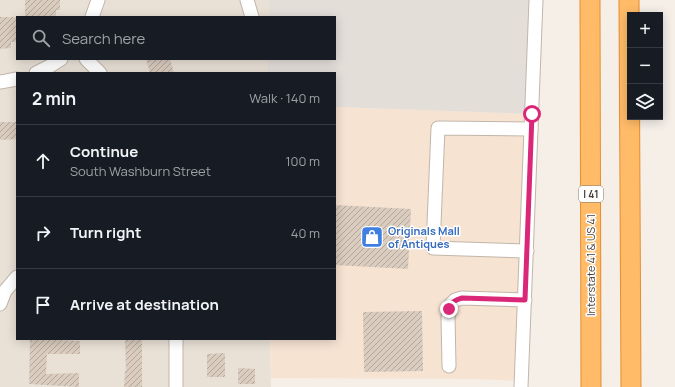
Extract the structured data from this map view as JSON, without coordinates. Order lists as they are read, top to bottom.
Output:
{
  "streets": {
    "highway": ["I 41", "Interstate 41 & US 41"]
  },
  "places": {
    "shop": ["Originals Mall of Antiques"]
  },
  "page": {
    "map_buttons": ["+", "−"],
    "search": "Search here",
    "heading": ["2 min", "Walk · 140 m"],
    "list": [
      ["Continue", "South Washburn Street", "100 m"],
      ["Turn right", "40 m"],
      "Arrive at destination"
    ]
  }
}
